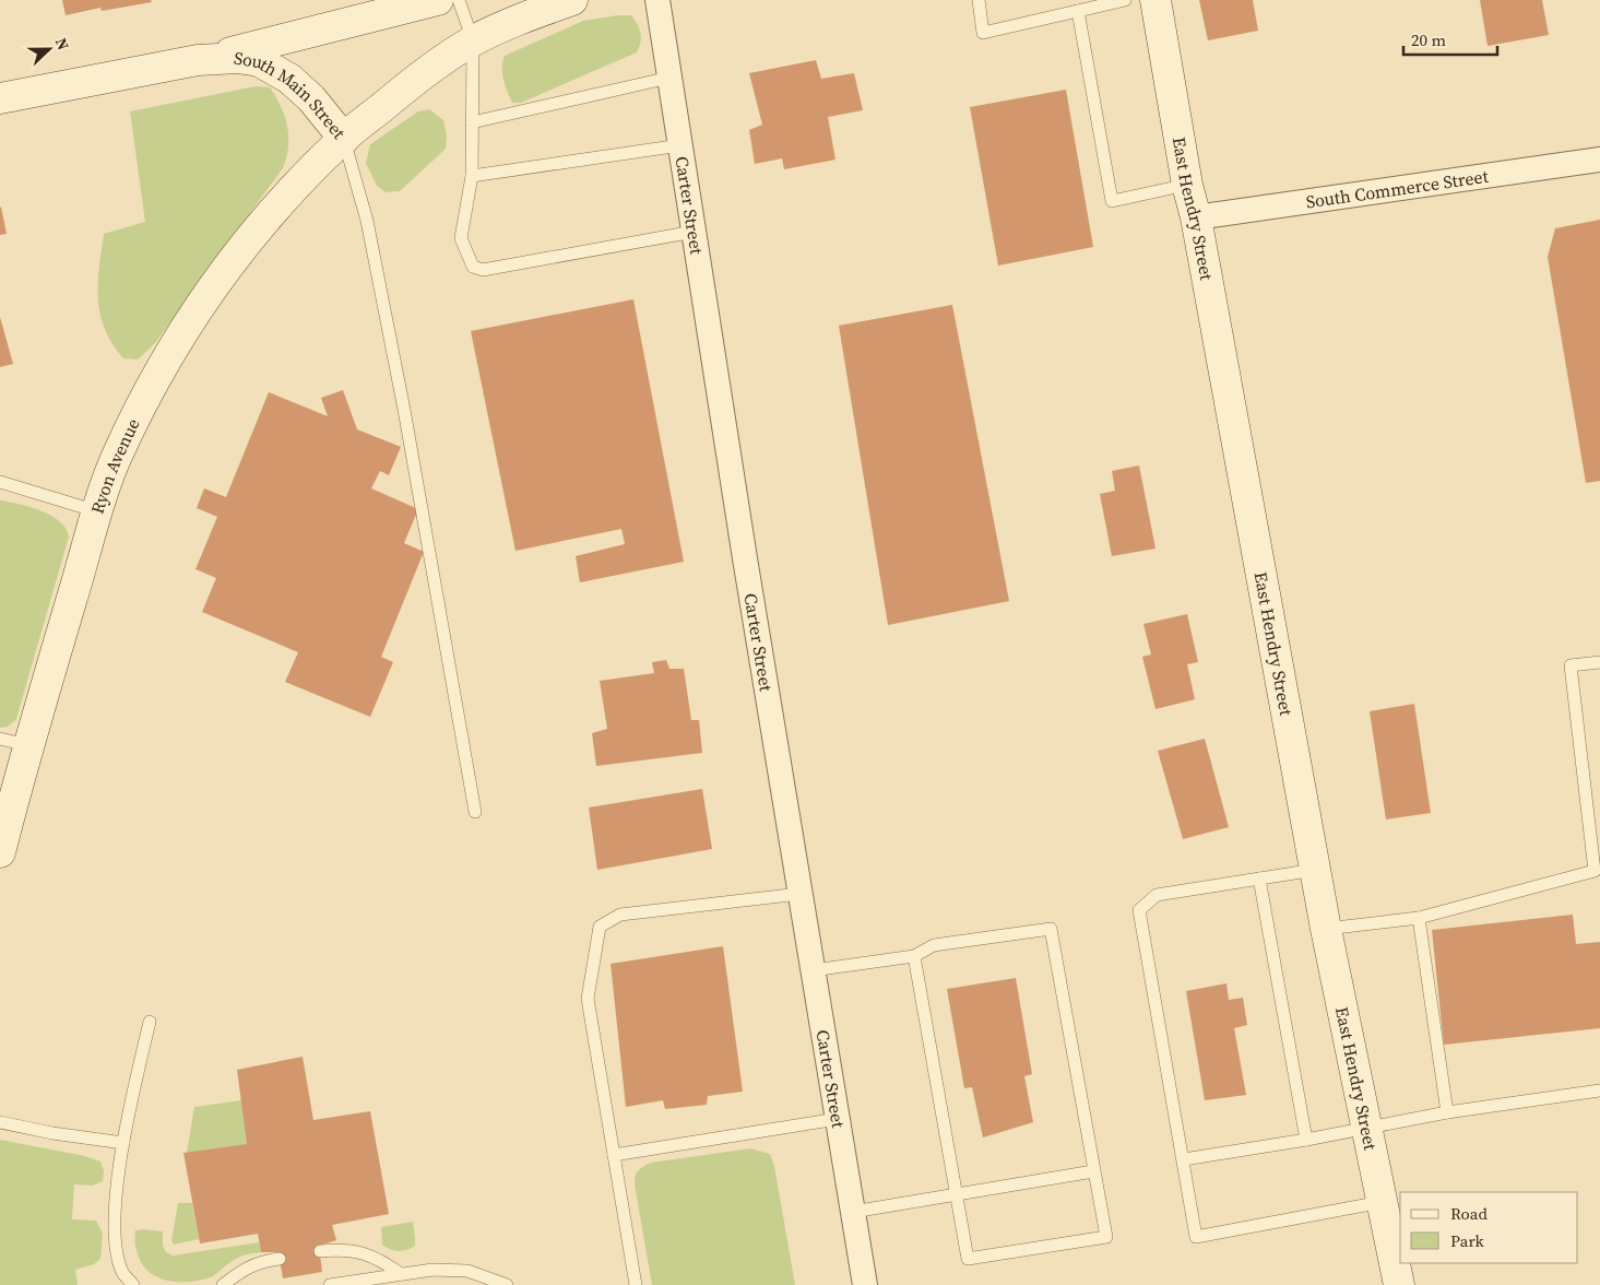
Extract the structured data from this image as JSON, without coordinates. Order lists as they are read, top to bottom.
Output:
{
  "streets": {
    "street": [
      "South Main Street",
      "South Commerce Street",
      "Carter Street",
      "East Hendry Street",
      "Ryon Avenue"
    ]
  },
  "crossings": [
    ["South Main Street", "Ryon Avenue"],
    ["South Commerce Street", "East Hendry Street"]
  ],
  "legend": ["Road", "Park"],
  "scale_bar": "20 m",
  "north": "right"
}
